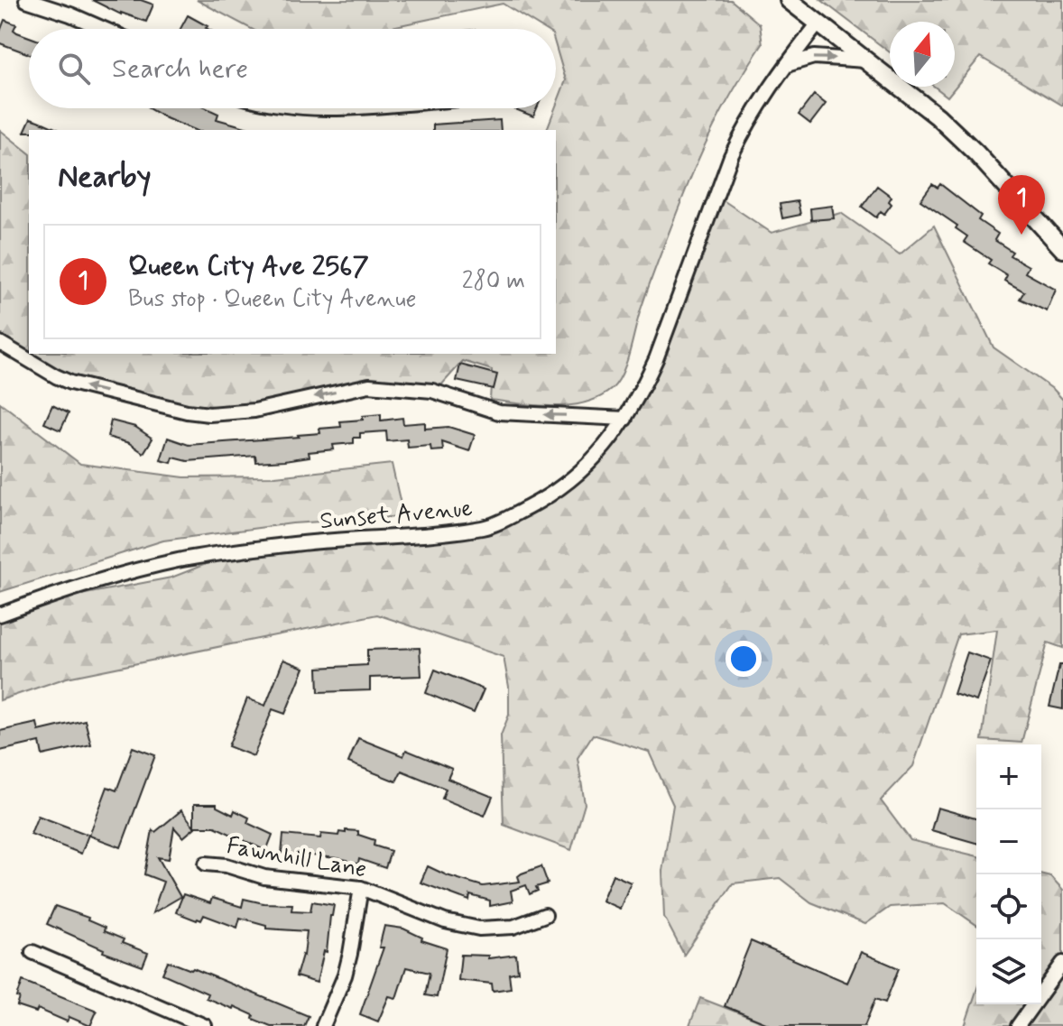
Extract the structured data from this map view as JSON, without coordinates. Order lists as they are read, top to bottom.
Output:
{
  "streets": {
    "street": ["Sunset Avenue", "Fawnhill Lane"]
  },
  "north": "top",
  "page": {
    "search": "Search here",
    "heading": "Nearby",
    "pins": "1",
    "list": [
      {
        "mark": "1",
        "name": "Queen City Ave 2567",
        "note": "Bus stop · Queen City Avenue",
        "value": "280 m"
      }
    ],
    "map_buttons": ["+", "−"]
  }
}
